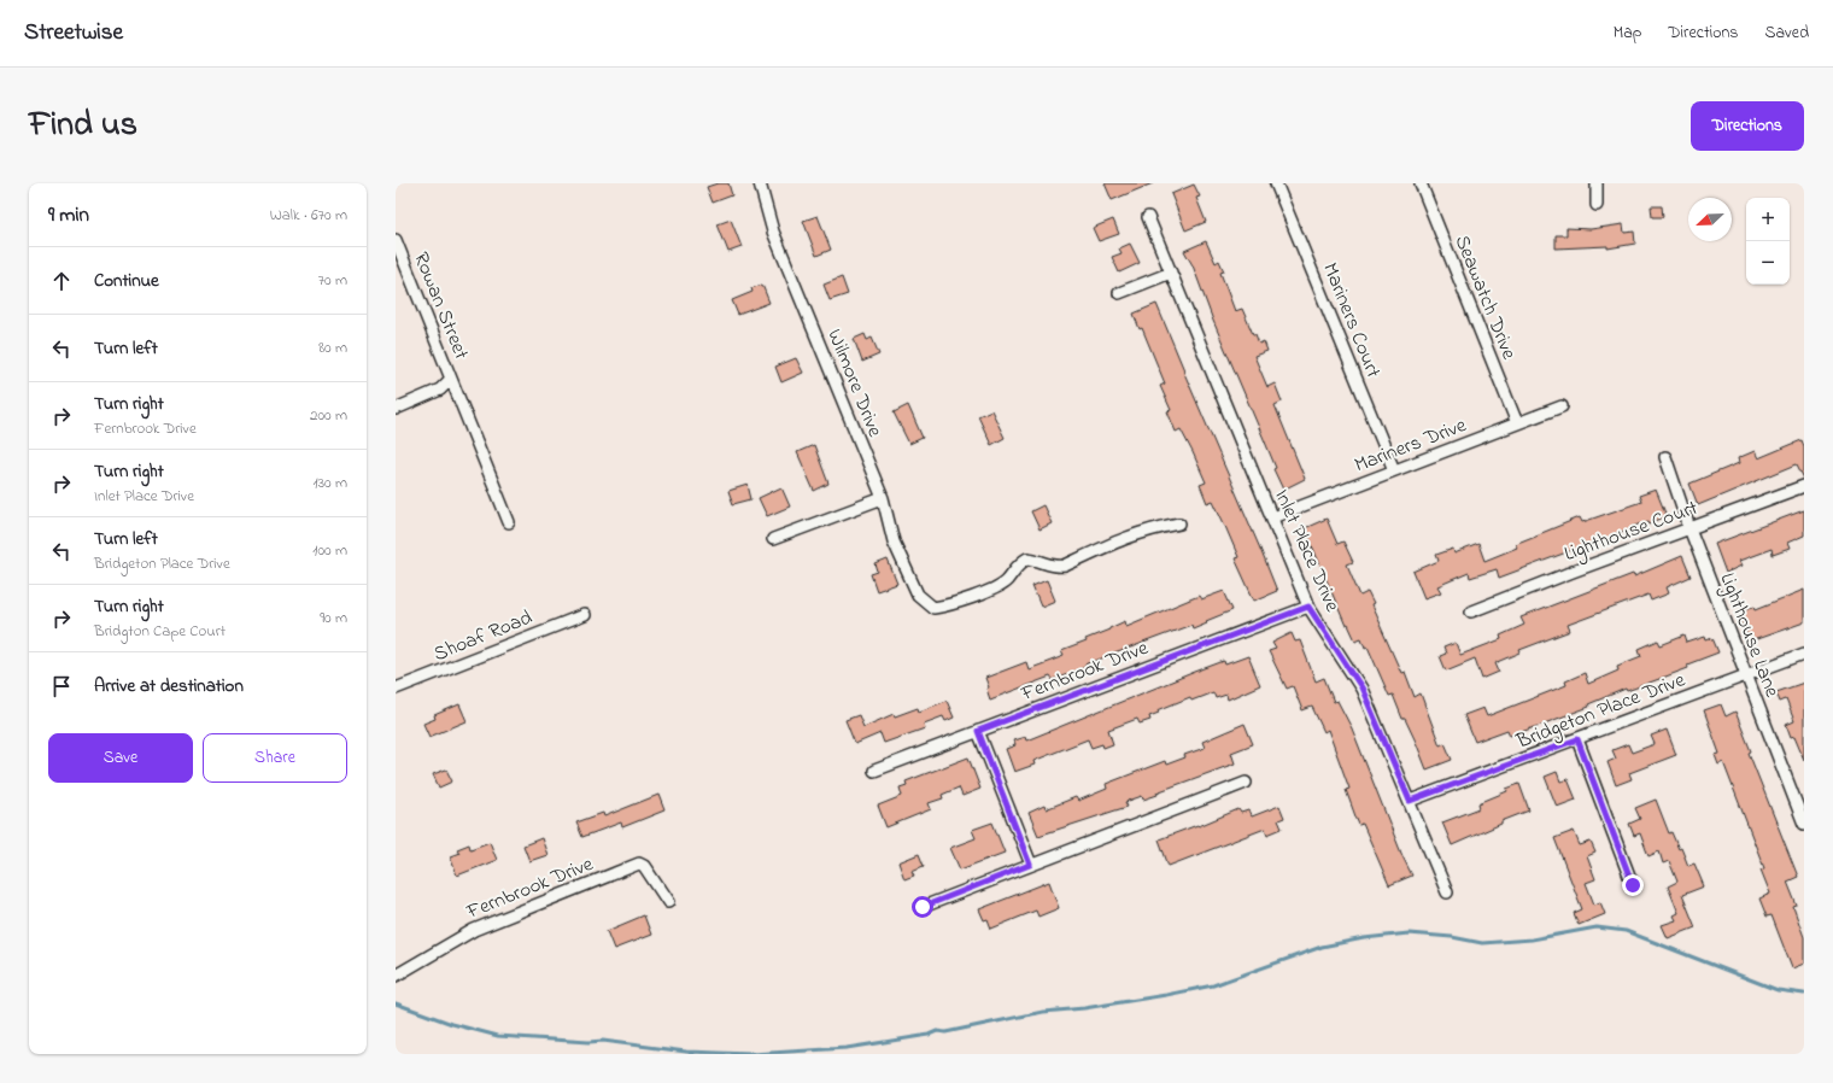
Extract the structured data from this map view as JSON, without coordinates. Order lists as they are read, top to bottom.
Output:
{
  "streets": {
    "street": [
      "Seawatch Drive",
      "Rowan Street",
      "Mariners Court",
      "Wilmore Drive",
      "Mariners Drive",
      "Lighthouse Court",
      "Inlet Place Drive",
      "Shoaf Road",
      "Lighthouse Lane",
      "Fernbrook Drive",
      "Bridgeton Place Drive"
    ]
  },
  "crossings": [
    ["Seawatch Drive", "Mariners Drive"],
    ["Mariners Court", "Mariners Drive"],
    ["Mariners Drive", "Inlet Place Drive"],
    ["Lighthouse Court", "Lighthouse Lane"],
    ["Inlet Place Drive", "Fernbrook Drive"],
    ["Inlet Place Drive", "Bridgeton Place Drive"],
    ["Lighthouse Lane", "Bridgeton Place Drive"]
  ],
  "north": "bottom left",
  "page": {
    "header": "Streetwise",
    "nav": ["Map", "Directions", "Saved"],
    "title": "Find us",
    "buttons": [
      "Directions",
      ["Save", "Share"]
    ],
    "heading": ["9 min", "Walk · 670 m"],
    "map_buttons": ["+", "−"],
    "list": [
      ["Continue", "70 m"],
      ["Turn left", "80 m"],
      ["Turn right", "Fernbrook Drive", "200 m"],
      ["Turn right", "Inlet Place Drive", "130 m"],
      ["Turn left", "Bridgeton Place Drive", "100 m"],
      ["Turn right", "Bridgton Cape Court", "90 m"],
      "Arrive at destination"
    ]
  }
}
